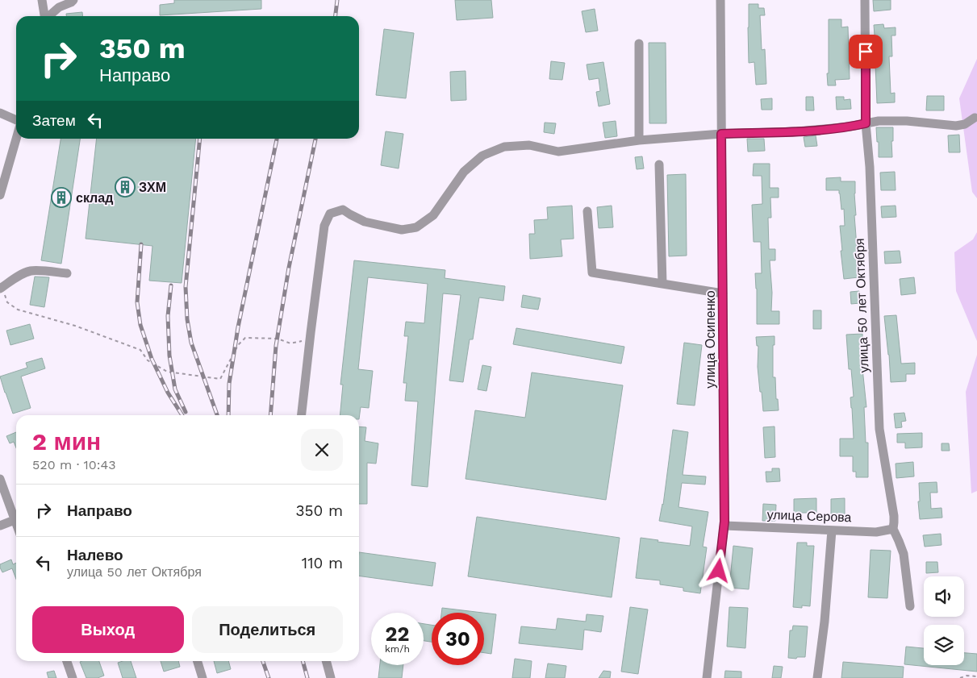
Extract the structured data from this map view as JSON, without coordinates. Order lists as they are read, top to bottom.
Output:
{
  "streets": {
    "street": ["улица 50 лет Октября", "улица Осипенко", "улица Серова"]
  },
  "crossings": [
    ["улица 50 лет Октября", "улица Серова"],
    ["улица Осипенко", "улица Серова"]
  ],
  "places": {
    "building": ["ЗХМ", "склад"]
  },
  "page": {
    "turn": ["350 m", "Направо"],
    "then": "Затем",
    "heading": ["2 мин", "520 m · 10:43"],
    "list": [
      {
        "name": "Направо",
        "value": "350 m"
      },
      {
        "name": "Налево",
        "note": "улица 50 лет Октября",
        "value": "110 m"
      }
    ],
    "buttons": ["Выход", "Поделиться"],
    "speed": "22 km/h",
    "limit": "30"
  }
}
